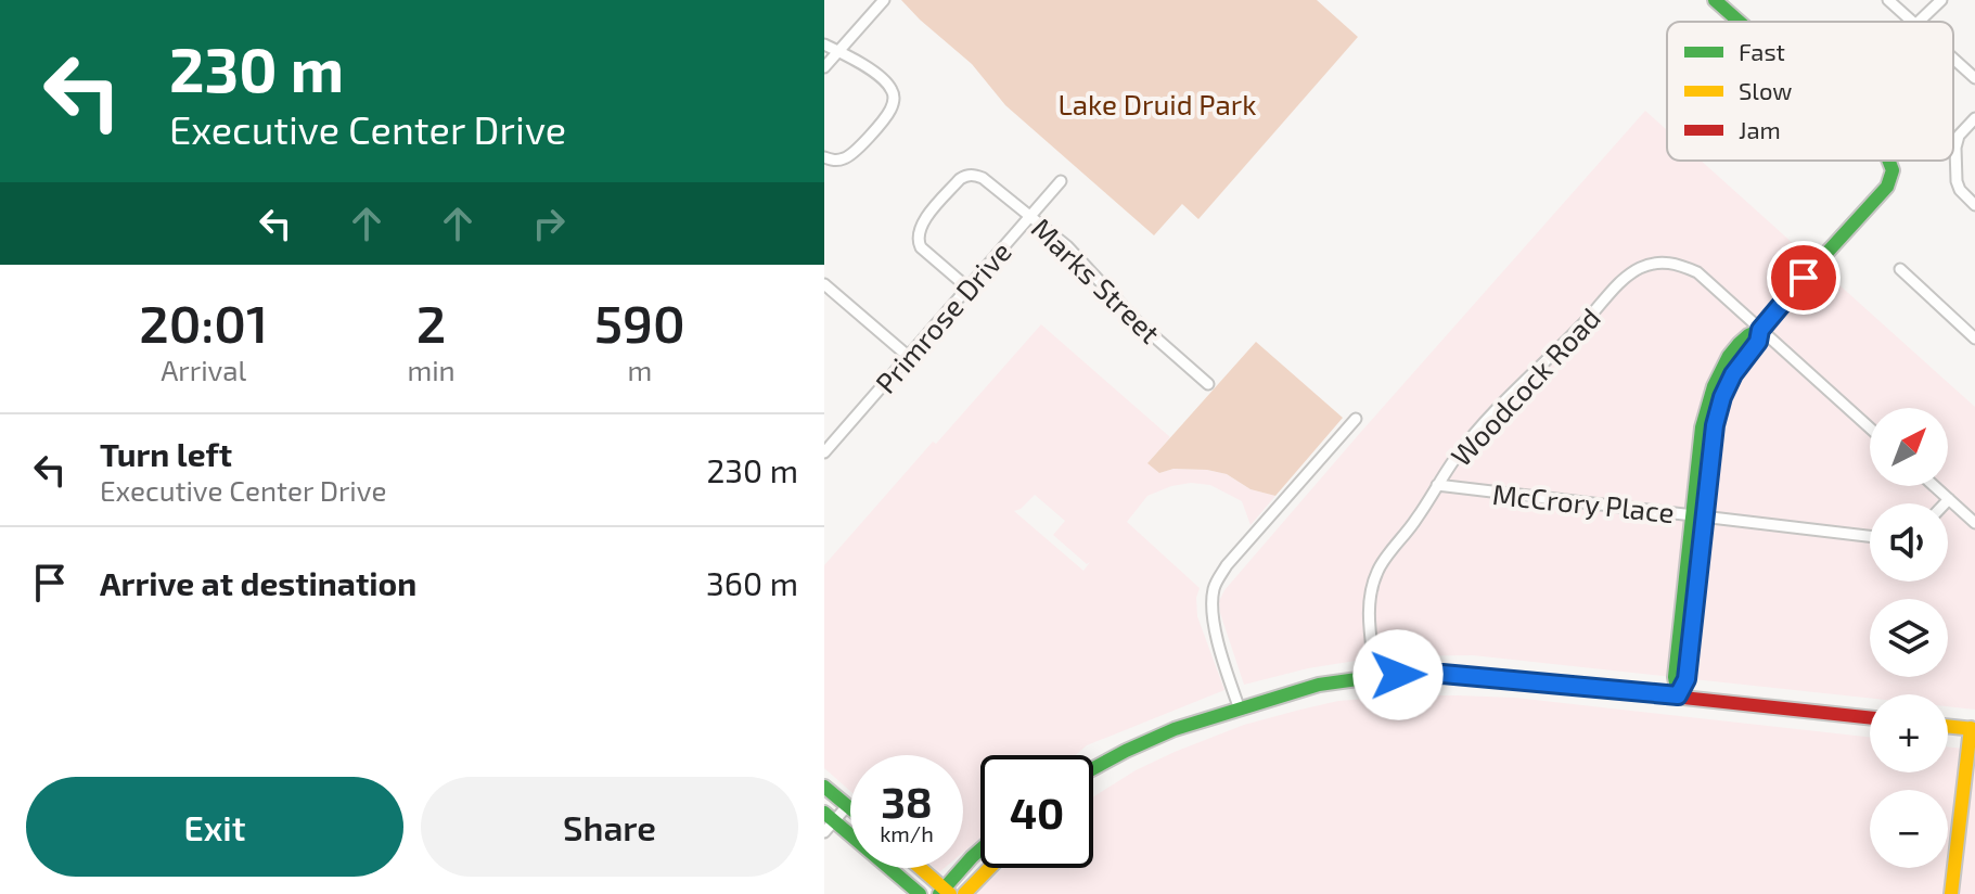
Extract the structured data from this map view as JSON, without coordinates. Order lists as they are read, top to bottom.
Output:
{
  "streets": {
    "street": [
      "Marks Street",
      "Primrose Drive",
      "Woodcock Road",
      "McCrory Place"
    ]
  },
  "crossings": [
    ["Marks Street", "Primrose Drive"],
    ["Woodcock Road", "McCrory Place"]
  ],
  "parks": ["Lake Druid Park"],
  "legend": ["Fast", "Slow", "Jam"],
  "north": "top right",
  "page": {
    "turn": ["230 m", "Executive Center Drive"],
    "eta": [
      "20:01",
      "Arrival",
      "2",
      "min",
      "590",
      "m"
    ],
    "map_buttons": ["+", "−"],
    "list": [
      {
        "name": "Turn left",
        "note": "Executive Center Drive",
        "value": "230 m"
      },
      {
        "name": "Arrive at destination",
        "value": "360 m"
      }
    ],
    "speed": "38 km/h",
    "limit": "40",
    "buttons": ["Exit", "Share"]
  }
}
